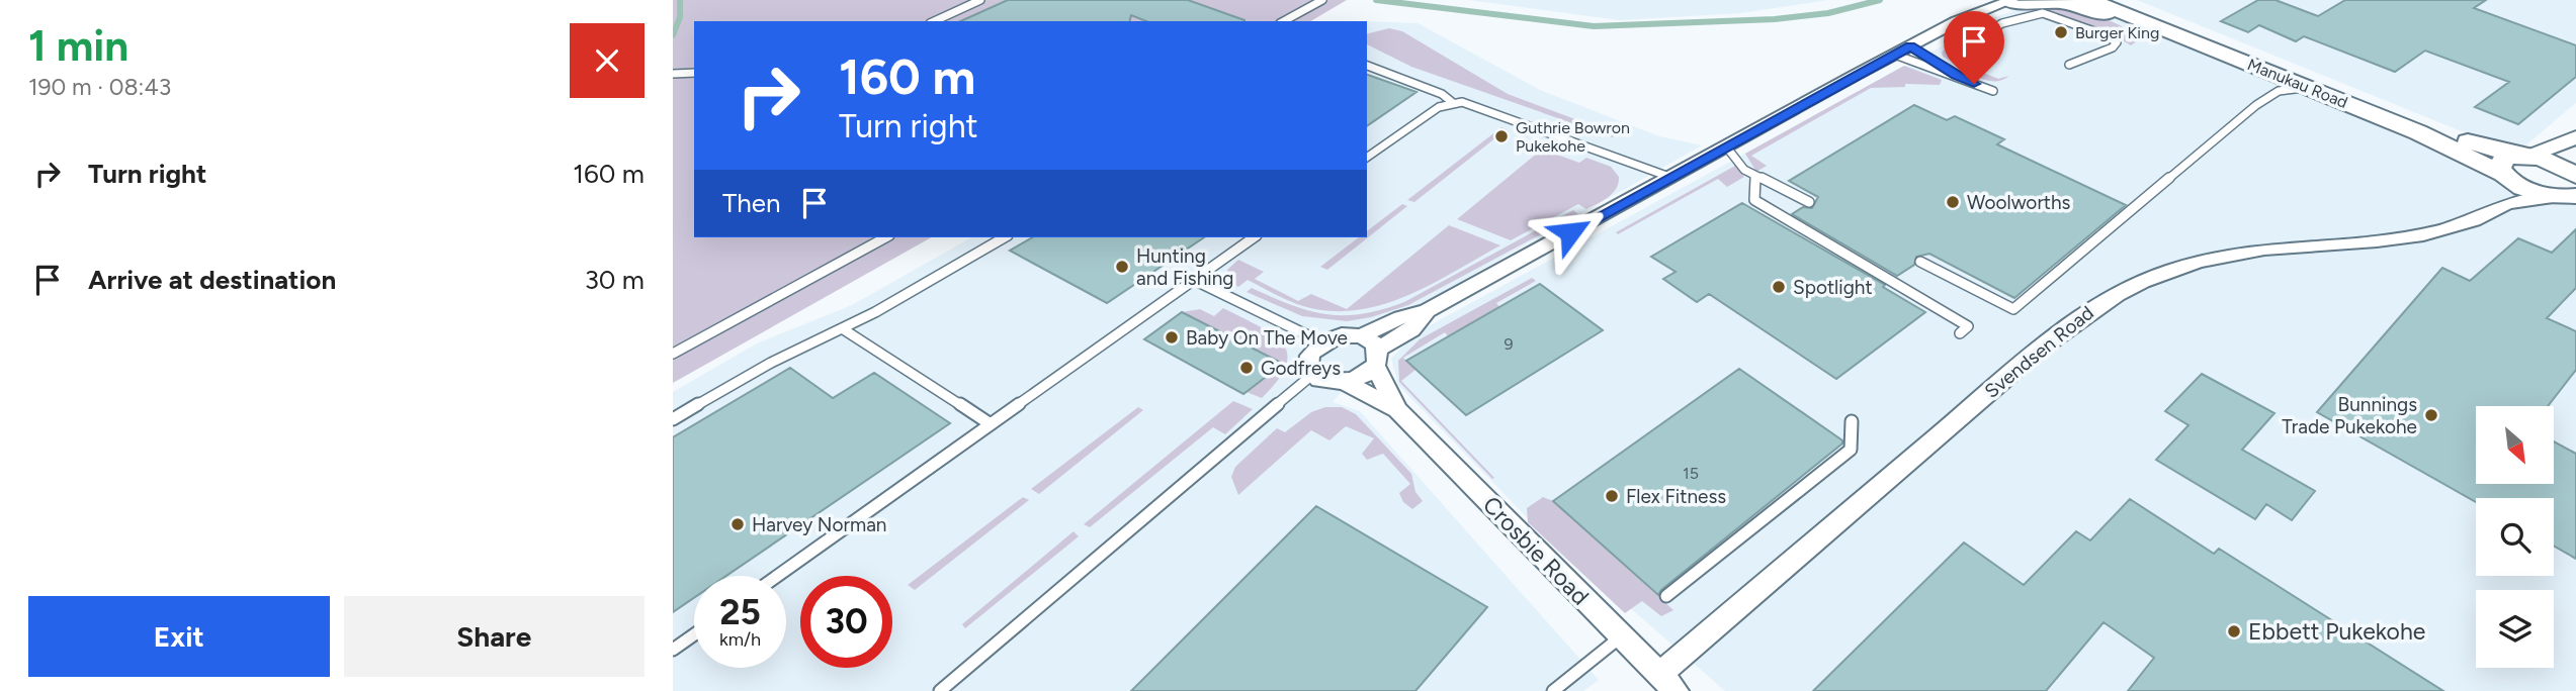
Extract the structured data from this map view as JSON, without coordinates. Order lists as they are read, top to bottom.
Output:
{
  "streets": {
    "main road": ["Manukau Road"],
    "street": ["Svendsen Road", "Crosbie Road"]
  },
  "crossings": [
    ["Manukau Road", "Svendsen Road"],
    ["Svendsen Road", "Crosbie Road"]
  ],
  "places": [
    "Burger King",
    "Guthrie Bowron Pukekohe",
    "Woolworths",
    "Hunting and Fishing",
    "Spotlight",
    "Baby On The Move",
    "Godfreys",
    "Bunnings Trade Pukekohe",
    "Flex Fitness",
    "Harvey Norman",
    "Ebbett Pukekohe"
  ],
  "house_numbers": ["9", "15"],
  "north": "bottom right",
  "page": {
    "heading": ["1 min", "190 m · 08:43"],
    "turn": ["160 m", "Turn right"],
    "list": [
      {
        "name": "Turn right",
        "value": "160 m"
      },
      {
        "name": "Arrive at destination",
        "value": "30 m"
      }
    ],
    "then": "Then",
    "speed": "25 km/h",
    "limit": "30",
    "buttons": ["Exit", "Share"]
  }
}
